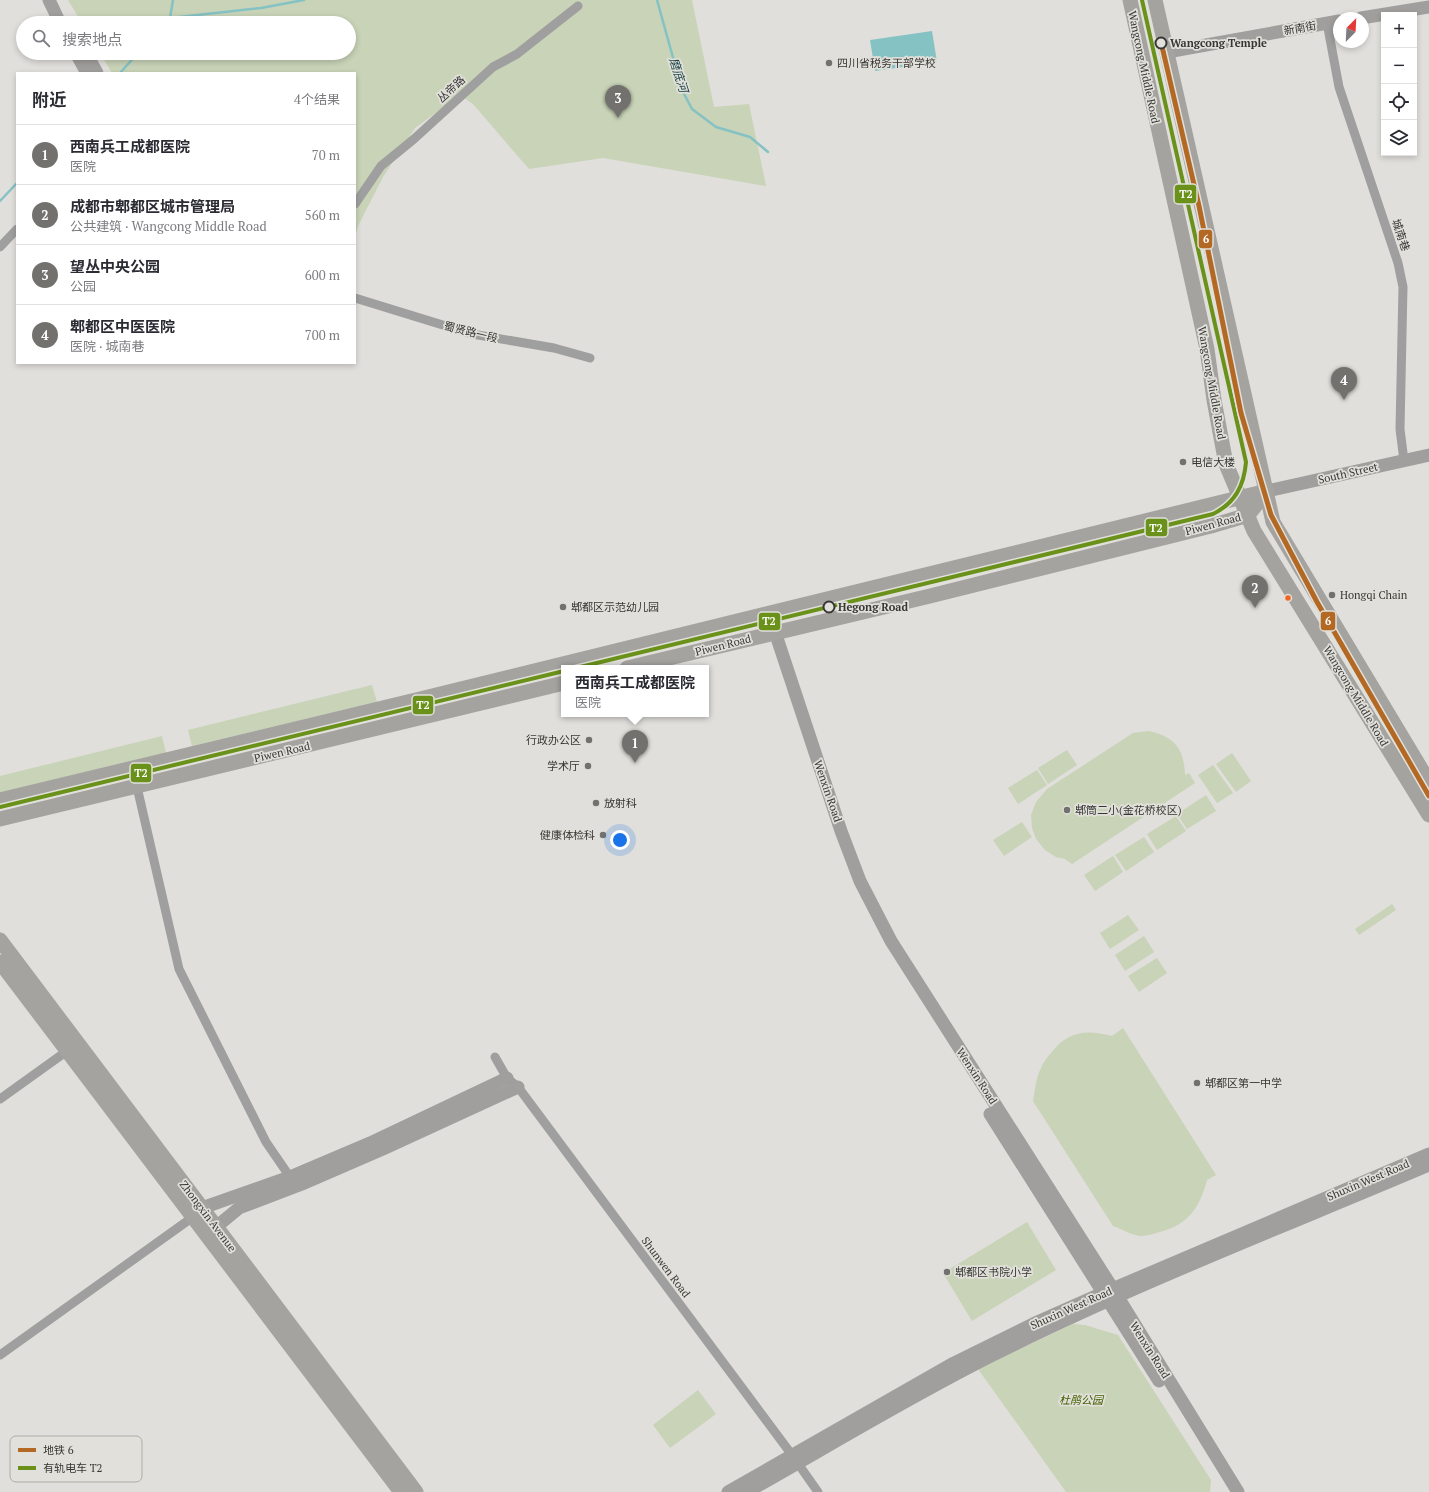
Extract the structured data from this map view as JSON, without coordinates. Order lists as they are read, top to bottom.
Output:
{
  "streets": {
    "main road": ["Wangcong Middle Road", "Piwen Road", "Zhongxin Avenue"],
    "street": [
      "新南街",
      "丛帝路",
      "城南巷",
      "蜀贤路一段",
      "South Street",
      "Wenxin Road",
      "Shuxin West Road",
      "Shunwen Road"
    ]
  },
  "crossings": [
    ["新南街", "Wangcong Middle Road"],
    ["Wangcong Middle Road", "South Street"],
    ["Wangcong Middle Road", "Piwen Road"],
    ["城南巷", "South Street"],
    ["South Street", "Piwen Road"],
    ["Wenxin Road", "Shuxin West Road"],
    ["Shuxin West Road", "Shunwen Road"]
  ],
  "water": ["磨底河"],
  "parks": ["杜鹃公园"],
  "places": [
    "Wangcong Temple",
    "四川省税务干部学校",
    "电信大楼",
    "Hongqi Chain",
    "郫都区示范幼儿园",
    "Hegong Road",
    "行政办公区",
    "学术厅",
    "放射科",
    "郫筒二小(金花桥校区)",
    "健康体检科",
    "郫都区第一中学",
    "郫都区书院小学"
  ],
  "lines": ["tram line T2", "metro line 6"],
  "legend": ["地铁 6", "有轨电车 T2"],
  "north": "top right",
  "page": {
    "map_buttons": ["+", "−"],
    "search": "搜索地点",
    "heading": ["附近", "4个结果"],
    "pins": [
      "3",
      "4",
      "2",
      "1"
    ],
    "list": [
      {
        "mark": "1",
        "name": "西南兵工成都医院",
        "note": "医院",
        "value": "70 m"
      },
      {
        "mark": "2",
        "name": "成都市郫都区城市管理局",
        "note": "公共建筑 · Wangcong Middle Road",
        "value": "560 m"
      },
      {
        "mark": "3",
        "name": "望丛中央公园",
        "note": "公园",
        "value": "600 m"
      },
      {
        "mark": "4",
        "name": "郫都区中医医院",
        "note": "医院 · 城南巷",
        "value": "700 m"
      }
    ],
    "popup": ["西南兵工成都医院", "医院"]
  }
}
